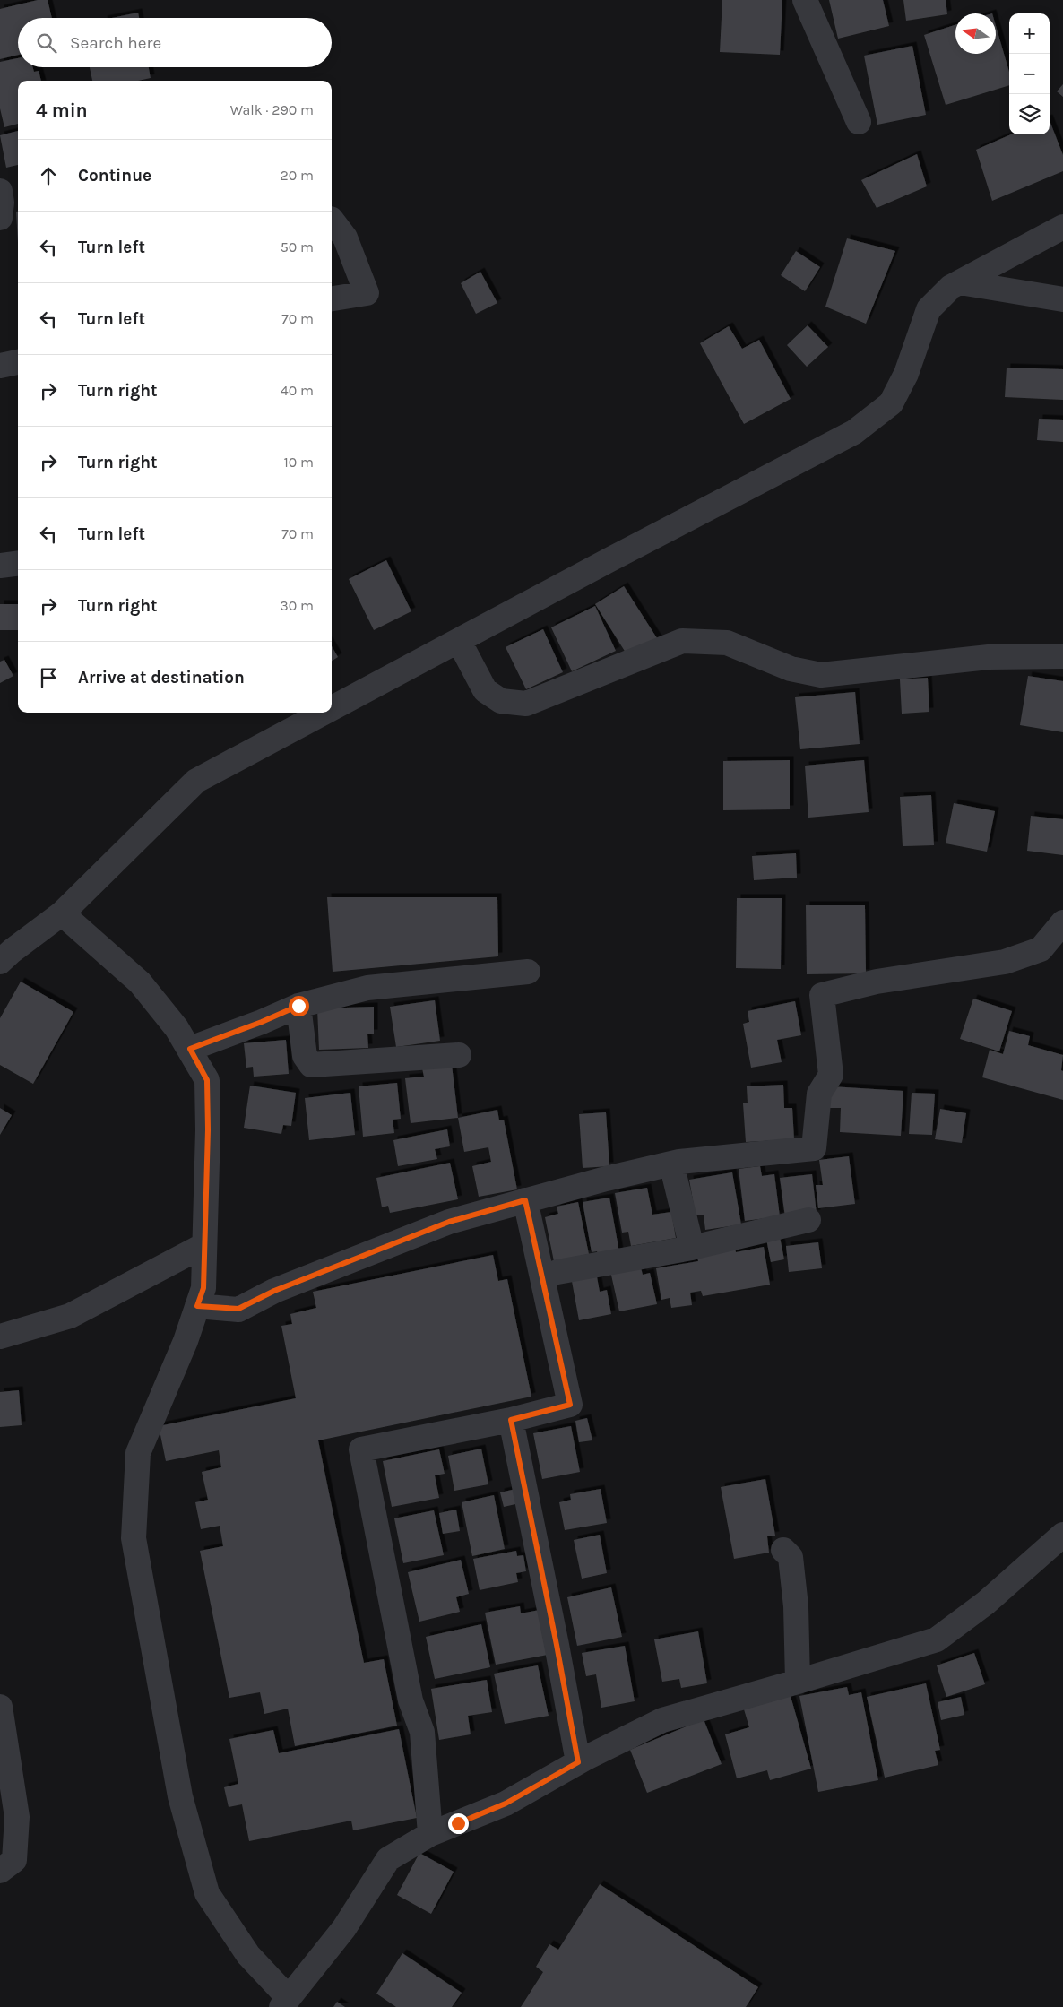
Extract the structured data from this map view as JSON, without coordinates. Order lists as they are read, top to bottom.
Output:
{
  "north": "left",
  "page": {
    "map_buttons": ["+", "−"],
    "search": "Search here",
    "heading": ["4 min", "Walk · 290 m"],
    "list": [
      ["Continue", "20 m"],
      ["Turn left", "50 m"],
      ["Turn left", "70 m"],
      ["Turn right", "40 m"],
      ["Turn right", "10 m"],
      ["Turn left", "70 m"],
      ["Turn right", "30 m"],
      "Arrive at destination"
    ]
  }
}
